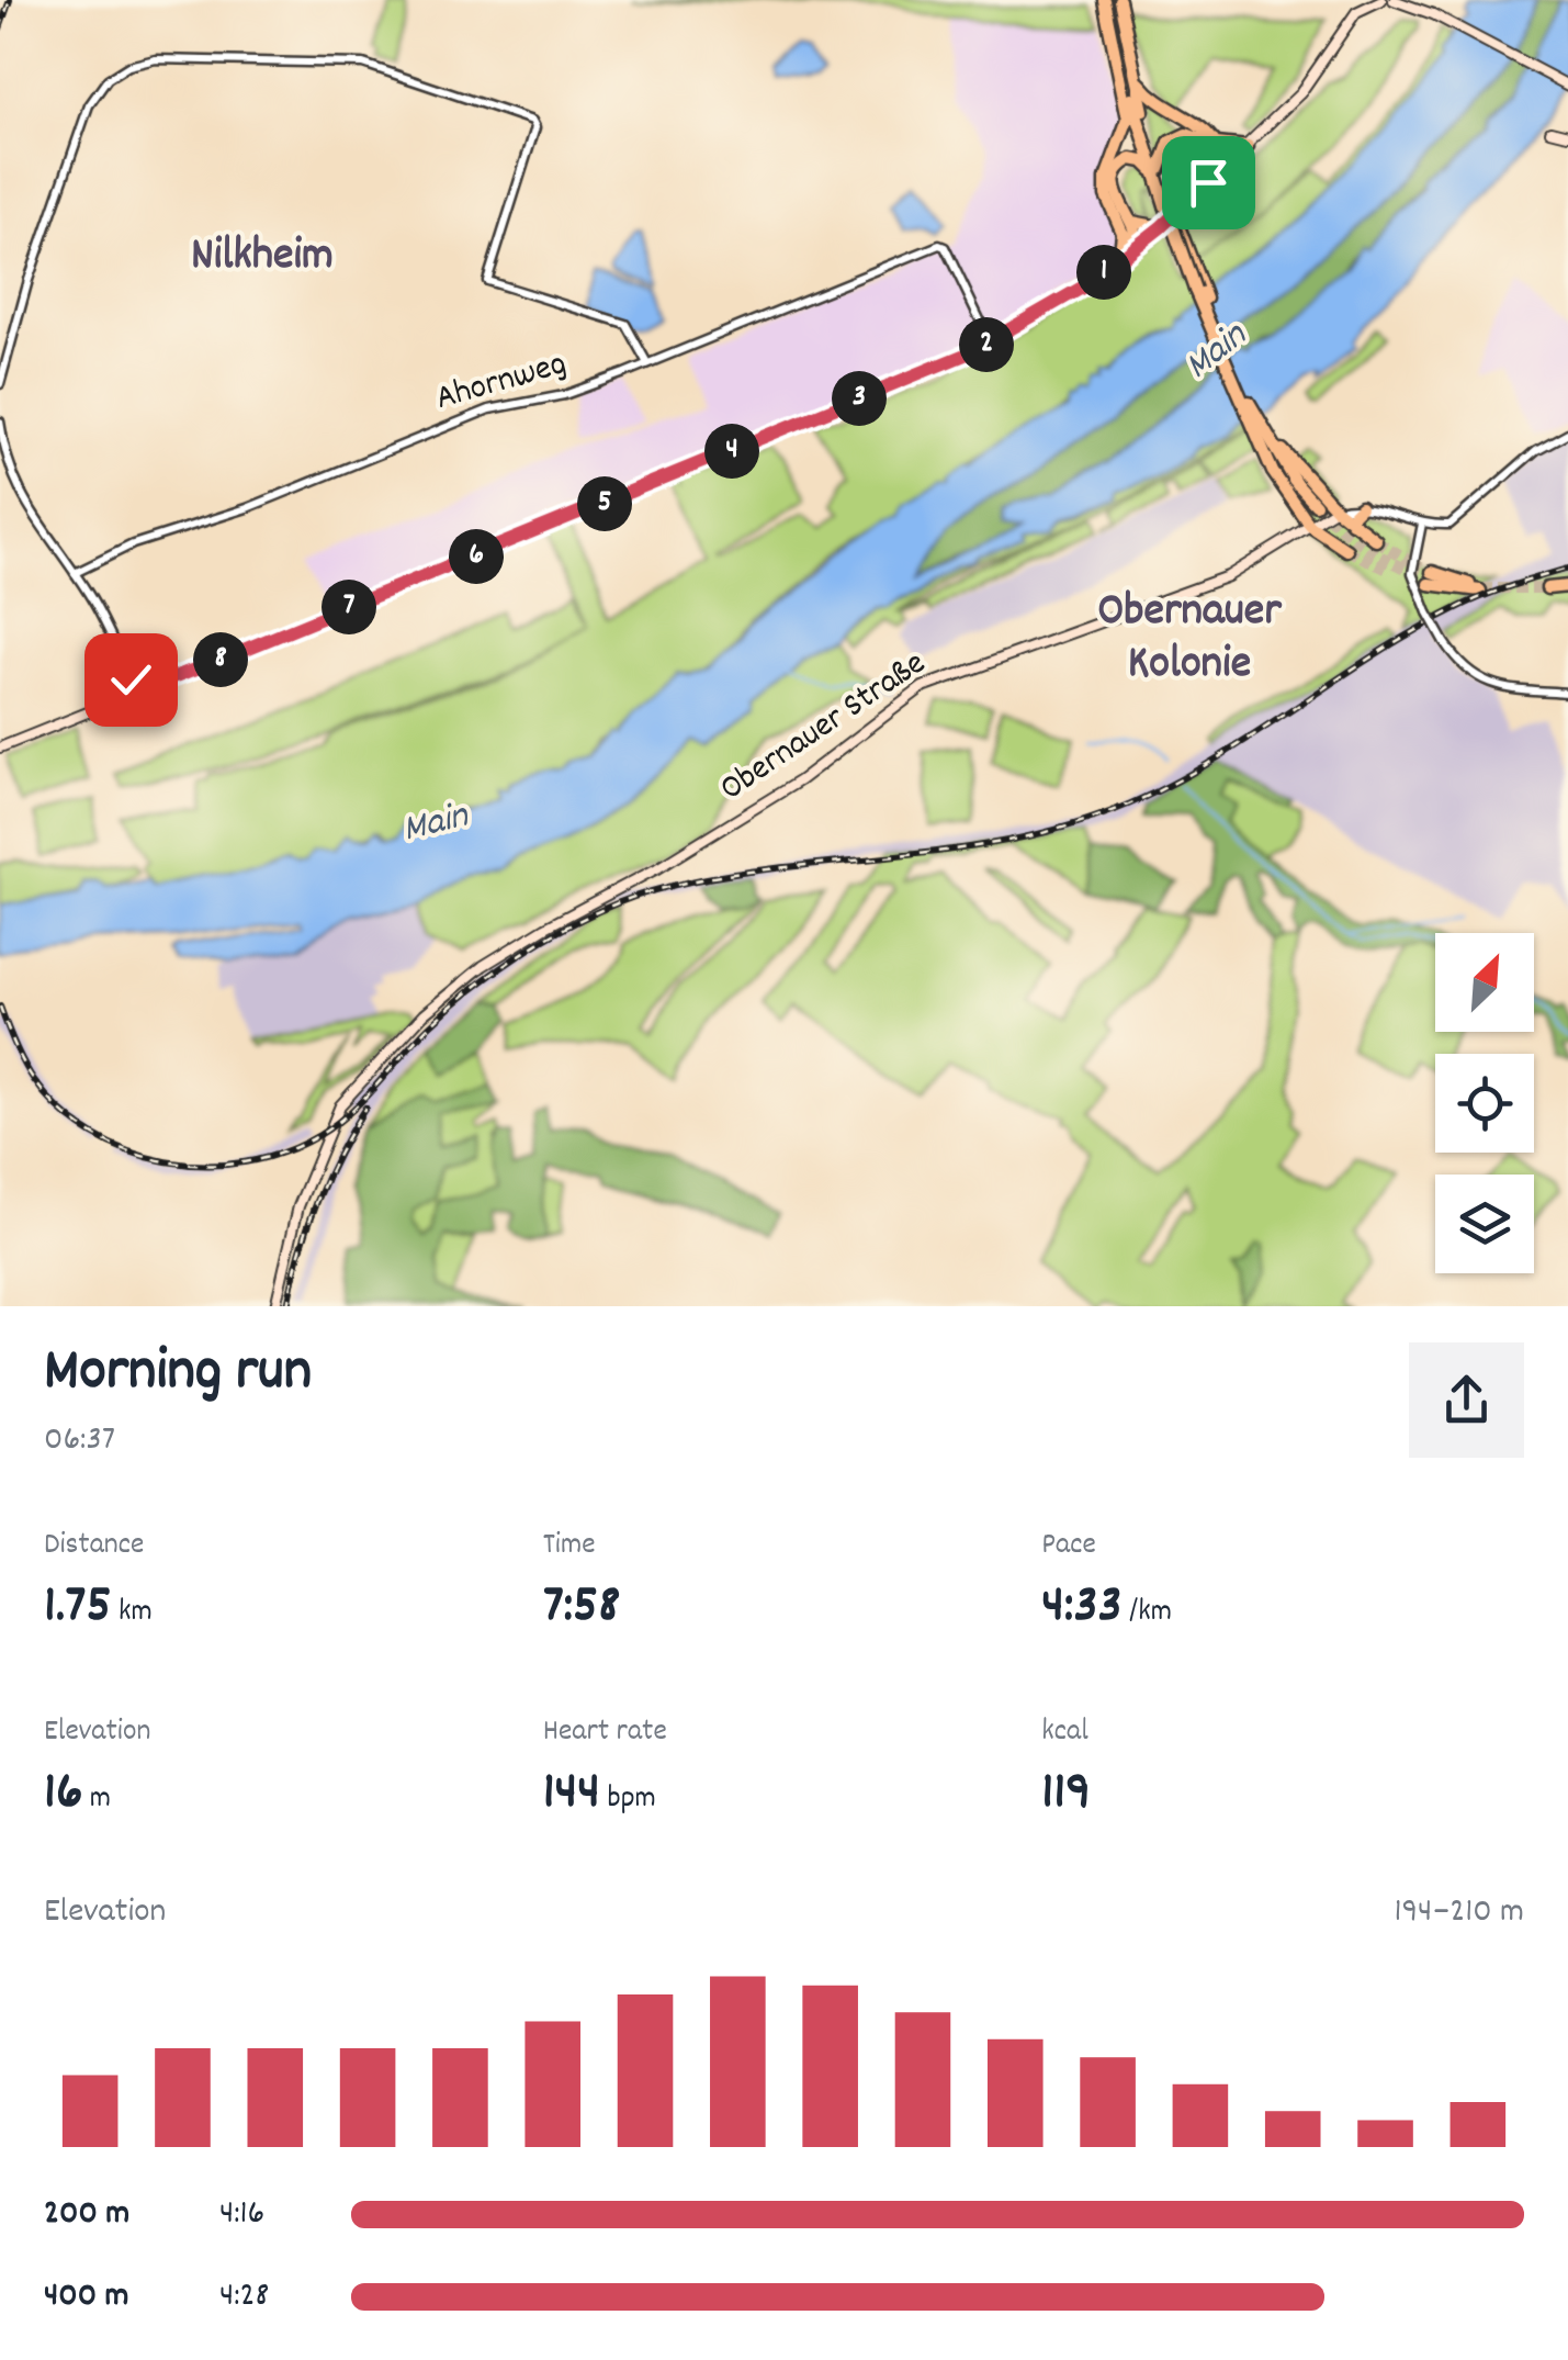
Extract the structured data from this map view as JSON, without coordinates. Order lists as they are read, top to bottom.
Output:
{
  "streets": {
    "main road": ["Obernauer Straße"],
    "street": ["Ahornweg"]
  },
  "districts": ["Nilkheim", "Obernauer Kolonie"],
  "water": ["Main"],
  "north": "top right",
  "page": {
    "pins": [
      "1",
      "2",
      "3",
      "4",
      "5",
      "6",
      "7",
      "8"
    ],
    "heading": ["Morning run", "06:37"],
    "stats": [
      ["Distance", "1.75 km"],
      ["Time", "7:58"],
      ["Pace", "4:33 /km"],
      ["Elevation", "16 m"],
      ["Heart rate", "144 bpm"],
      ["kcal", "119"]
    ],
    "chart": ["Elevation", "194–210 m"],
    "list": [
      {
        "name": "200 m",
        "note": "4:16"
      },
      {
        "name": "400 m",
        "note": "4:28"
      }
    ]
  }
}
